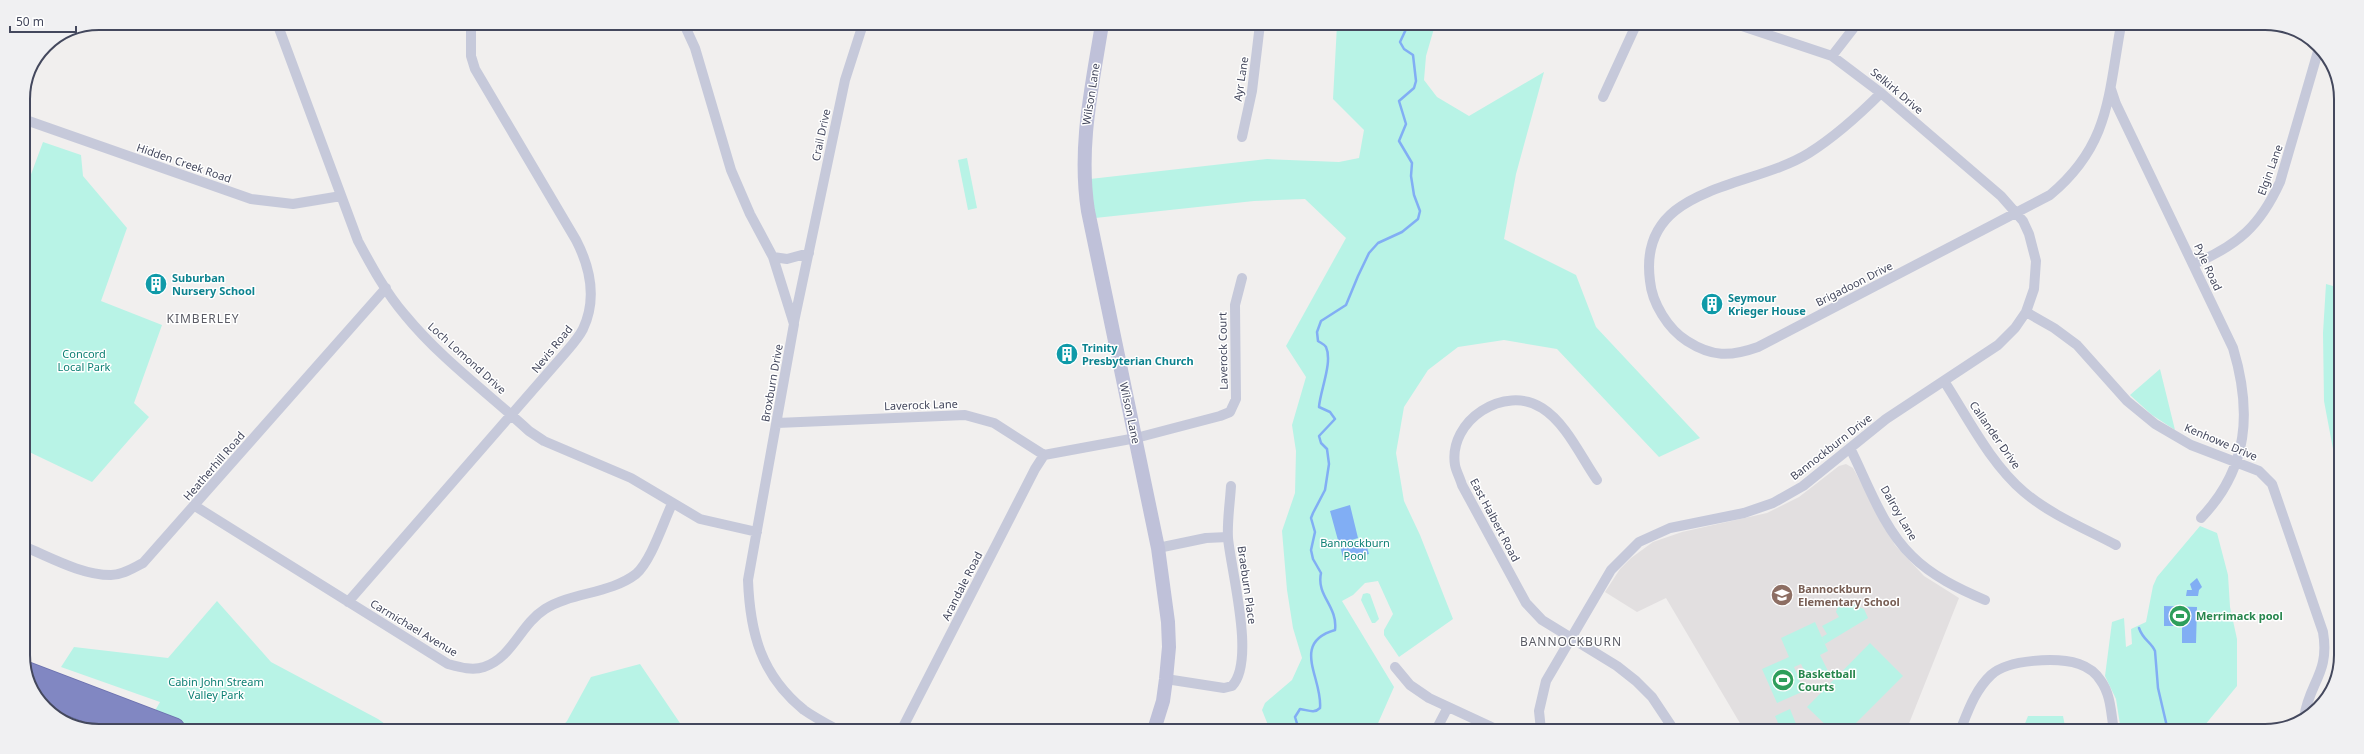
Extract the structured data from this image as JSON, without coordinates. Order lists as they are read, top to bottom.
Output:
{
  "streets": {
    "main road": ["Wilson Lane"],
    "street": [
      "Ayr Lane",
      "Selkirk Drive",
      "Crail Drive",
      "Hidden Creek Road",
      "Elgin Lane",
      "Pyle Road",
      "Brigadoon Drive",
      "Nevis Road",
      "Laverock Court",
      "Loch Lomond Drive",
      "Broxburn Drive",
      "Laverock Lane",
      "Callander Drive",
      "Kenhowe Drive",
      "Bannockburn Drive",
      "Heatherhill Road",
      "Dalroy Lane",
      "East Halbert Road",
      "Braeburn Place",
      "Arandale Road",
      "Carmichael Avenue"
    ]
  },
  "crossings": [
    ["Selkirk Drive", "Brigadoon Drive"],
    ["Selkirk Drive", "Bannockburn Drive"],
    ["Wilson Lane", "Laverock Court"],
    ["Wilson Lane", "Braeburn Place"],
    ["Crail Drive", "Broxburn Drive"],
    ["Hidden Creek Road", "Loch Lomond Drive"],
    ["Elgin Lane", "Pyle Road"],
    ["Pyle Road", "Brigadoon Drive"],
    ["Pyle Road", "Kenhowe Drive"],
    ["Brigadoon Drive", "Bannockburn Drive"],
    ["Nevis Road", "Loch Lomond Drive"],
    ["Nevis Road", "Carmichael Avenue"],
    ["Loch Lomond Drive", "Broxburn Drive"],
    ["Loch Lomond Drive", "Heatherhill Road"],
    ["Loch Lomond Drive", "Carmichael Avenue"],
    ["Broxburn Drive", "Laverock Lane"],
    ["Laverock Lane", "Arandale Road"],
    ["Callander Drive", "Bannockburn Drive"],
    ["Kenhowe Drive", "Bannockburn Drive"],
    ["Bannockburn Drive", "Dalroy Lane"],
    ["Bannockburn Drive", "East Halbert Road"],
    ["Heatherhill Road", "Carmichael Avenue"]
  ],
  "districts": ["KIMBERLEY", "BANNOCKBURN"],
  "parks": ["Concord Local Park", "Bannockburn Pool", "Cabin John Stream Valley Park"],
  "places": {
    "building": ["Suburban Nursery School", "Seymour Krieger House", "Trinity Presbyterian Church"],
    "school or university": ["Bannockburn Elementary School"],
    "sports": ["Merrimack pool", "Basketball Courts"]
  },
  "scale_bar": "50 m"
}
